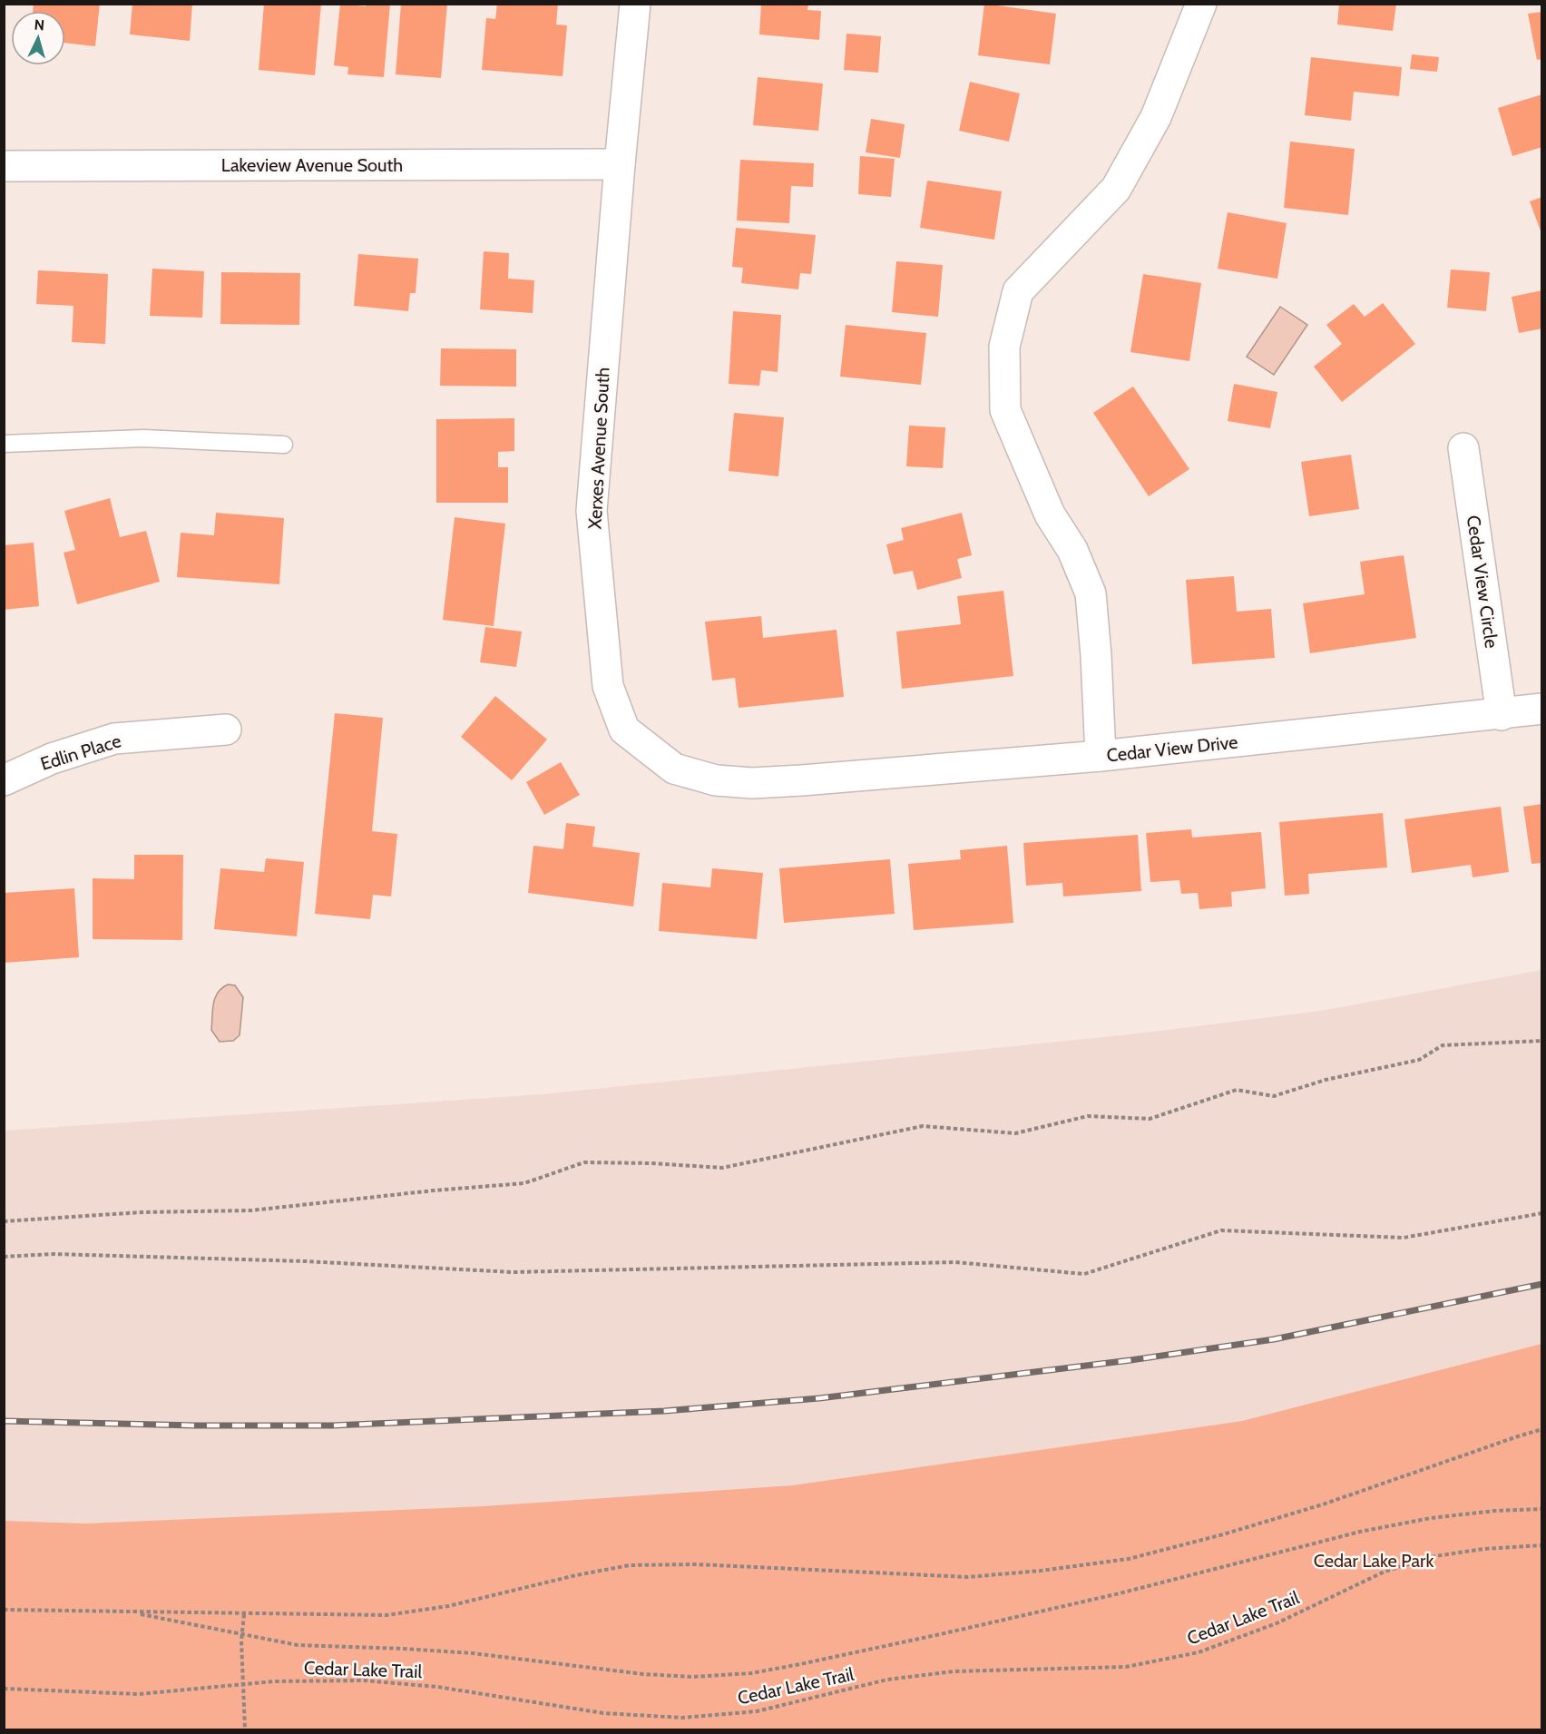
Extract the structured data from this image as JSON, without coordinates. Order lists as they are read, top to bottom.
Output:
{
  "streets": {
    "street": [
      "Lakeview Avenue South",
      "Xerxes Avenue South",
      "Cedar View Circle",
      "Cedar View Drive",
      "Edlin Place"
    ],
    "path": ["Cedar Lake Trail"]
  },
  "crossings": [
    ["Lakeview Avenue South", "Xerxes Avenue South"],
    ["Xerxes Avenue South", "Cedar View Drive"],
    ["Cedar View Circle", "Cedar View Drive"]
  ],
  "parks": ["Cedar Lake Park"],
  "north": "top"
}
